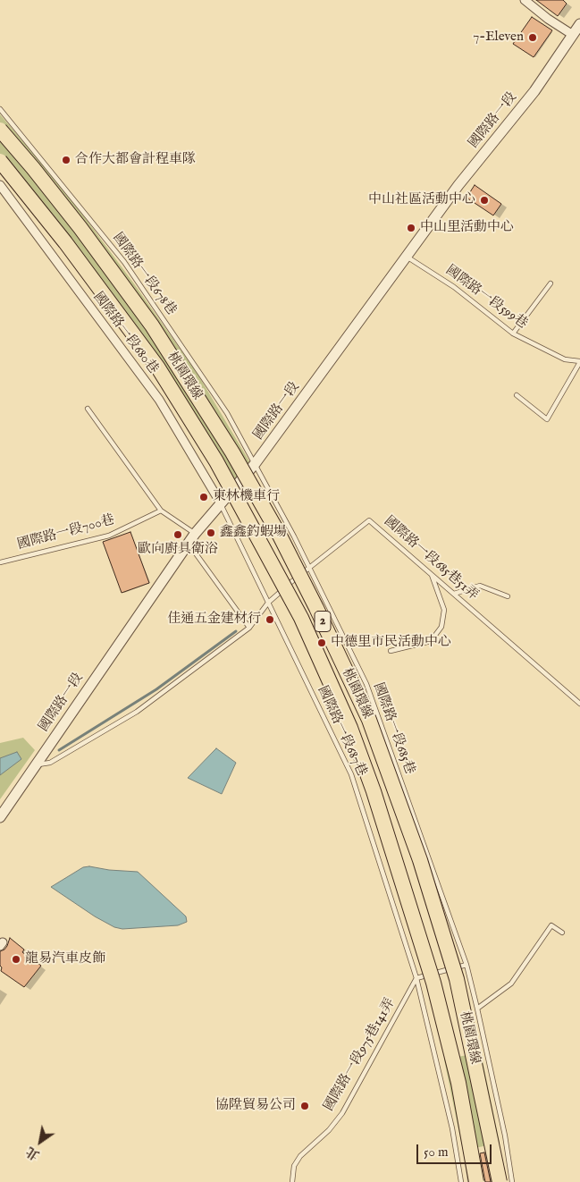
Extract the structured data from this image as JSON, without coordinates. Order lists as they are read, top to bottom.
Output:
{
  "streets": {
    "highway": ["桃園環線", "2"],
    "street": ["國際路一段", "國際路一段680巷"],
    "lane": [
      "國際路一段678巷",
      "國際路一段599巷",
      "國際路一段700巷",
      "國際路一段685巷51弄",
      "國際路一段685巷",
      "國際路一段687巷",
      "國際路一段975巷141弄"
    ]
  },
  "crossings": [
    ["國際路一段", "國際路一段678巷"],
    ["國際路一段", "國際路一段599巷"],
    ["國際路一段", "國際路一段680巷"],
    ["國際路一段", "國際路一段685巷51弄"],
    ["國際路一段", "國際路一段685巷"],
    ["國際路一段", "國際路一段687巷"],
    ["國際路一段678巷", "國際路一段685巷"],
    ["國際路一段680巷", "國際路一段687巷"],
    ["國際路一段685巷51弄", "國際路一段685巷"],
    ["國際路一段685巷51弄", "國際路一段687巷"],
    ["國際路一段687巷", "國際路一段975巷141弄"]
  ],
  "places": [
    "7-Eleven",
    "合作大都會計程車隊",
    "中山社區活動中心",
    "中山里活動中心",
    "東林機車行",
    "鑫鑫釣蝦場",
    "歐向廚具衛浴",
    "佳通五金建材行",
    "中德里市民活動中心",
    "龍易汽車皮飾",
    "協陞貿易公司"
  ],
  "scale_bar": "50 m",
  "north": "bottom left"
}
